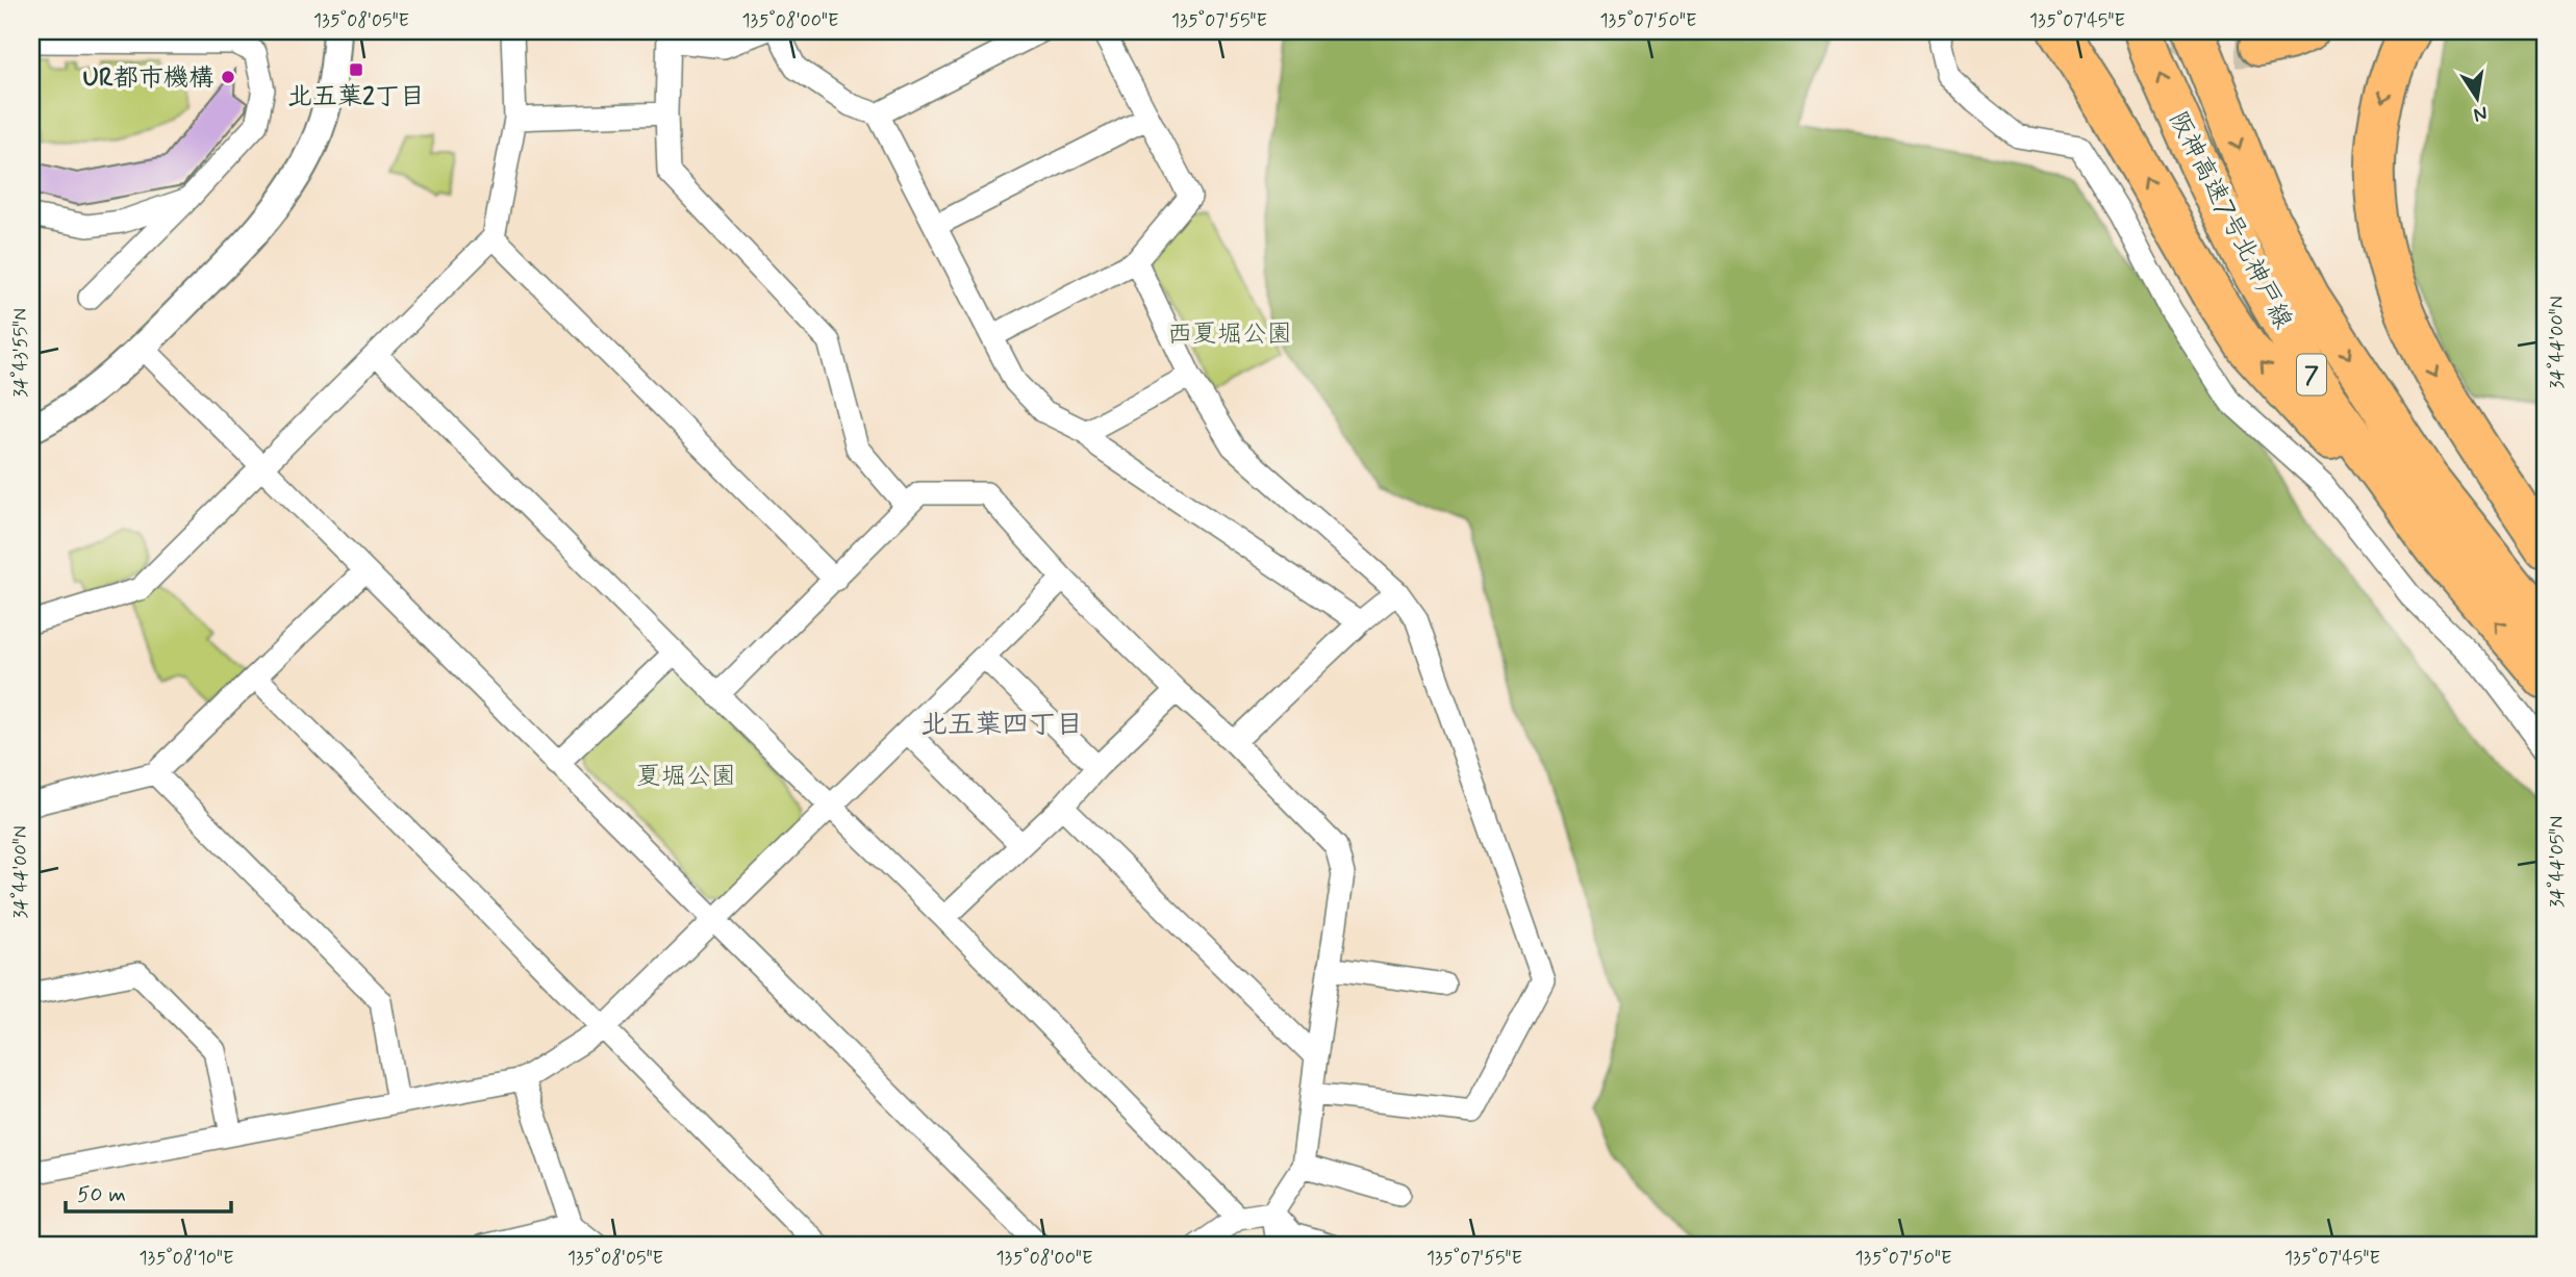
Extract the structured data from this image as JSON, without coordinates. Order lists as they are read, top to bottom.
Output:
{
  "streets": {
    "highway": ["阪神高速7号北神戸線", "7"]
  },
  "districts": ["北五葉四丁目"],
  "parks": ["西夏堀公園", "夏堀公園"],
  "places": {
    "transit": ["北五葉2丁目"],
    "other": ["UR都市機構"]
  },
  "scale_bar": "50 m",
  "north": "bottom",
  "coordinates": [
    "135°08'05\"E",
    "135°08'00\"E",
    "135°07'55\"E",
    "135°07'50\"E",
    "135°07'45\"E",
    "34°44'00\"N",
    "34°43'55\"N",
    "34°44'05\"N",
    "135°08'10\"E"
  ]
}
